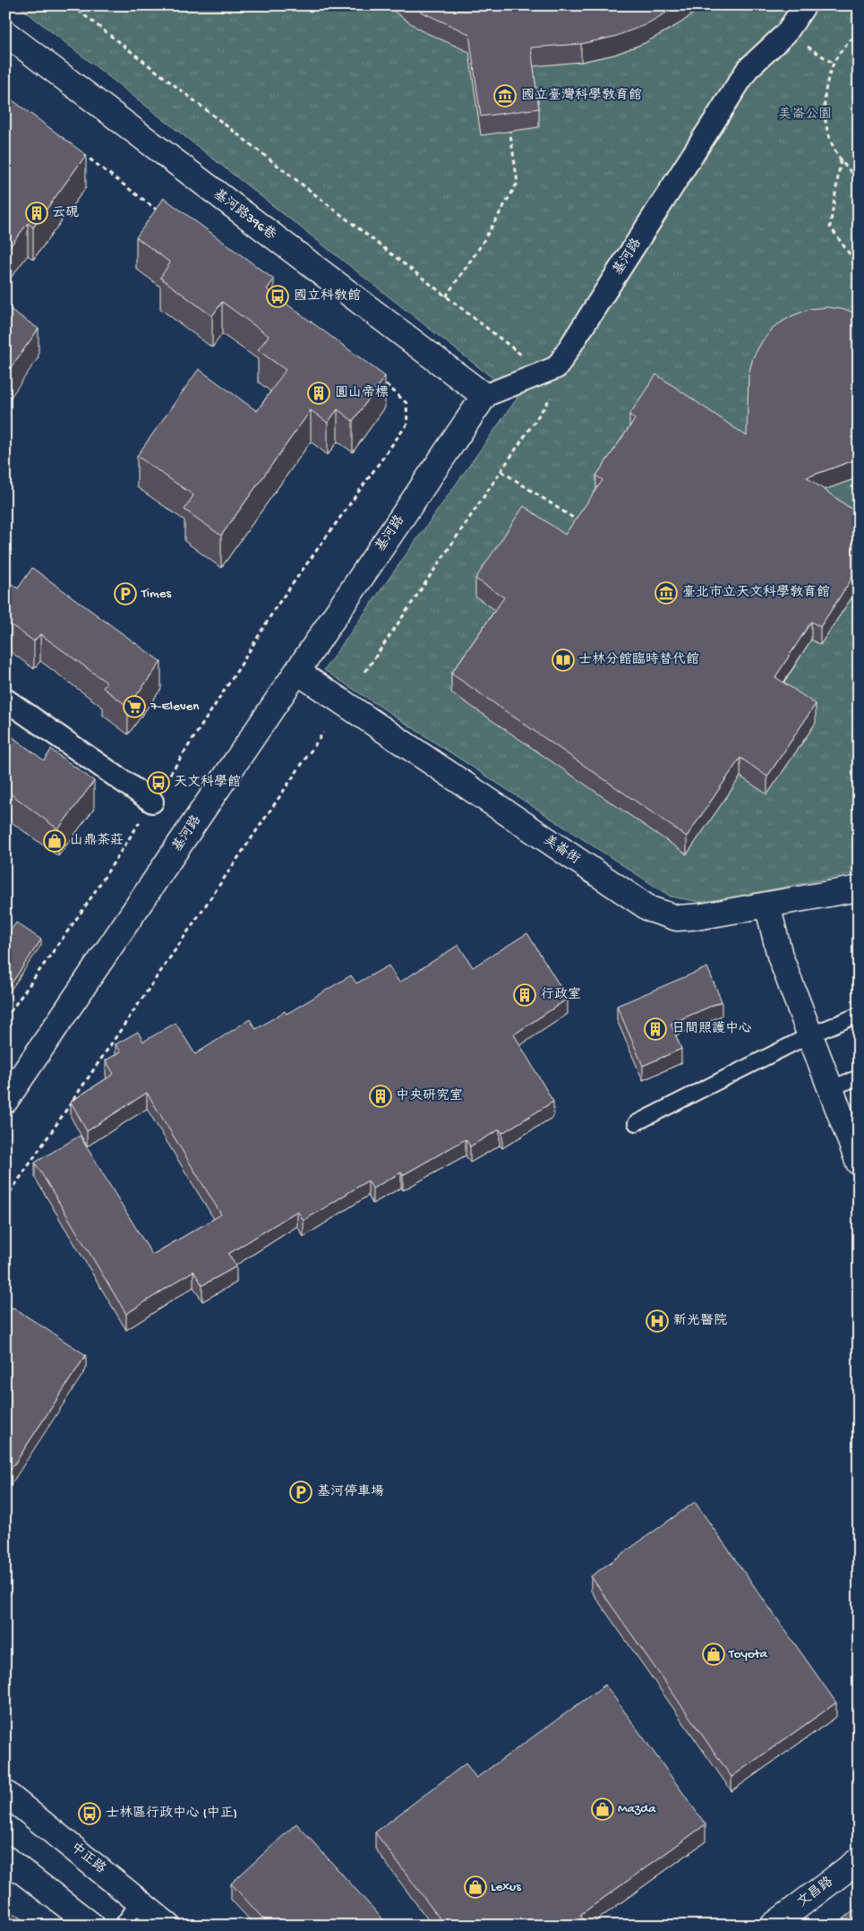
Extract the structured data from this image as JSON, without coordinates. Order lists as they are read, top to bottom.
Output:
{
  "streets": {
    "street": [
      "基河路396巷",
      "基河路",
      "美崙街",
      "中正路",
      "文昌路"
    ]
  },
  "crossings": [
    ["基河路396巷", "基河路"],
    ["基河路", "美崙街"]
  ],
  "parks": ["美崙公園"],
  "places": {
    "museum": ["國立臺灣科學教育館", "臺北市立天文科學教育館"],
    "building": [
      "云硯",
      "圓山帝標",
      "行政室",
      "日間照護中心",
      "中央研究室"
    ],
    "bus stop": ["國立科教館", "天文科學館", "士林區行政中心 (中正)"],
    "parking": ["Times", "基河停車場"],
    "library": ["士林分館臨時替代館"],
    "supermarket": ["7-Eleven"],
    "shop": [
      "山鼎茶莊",
      "Toyota",
      "Mazda",
      "Lexus"
    ],
    "hospital": ["新光醫院"]
  }
}
